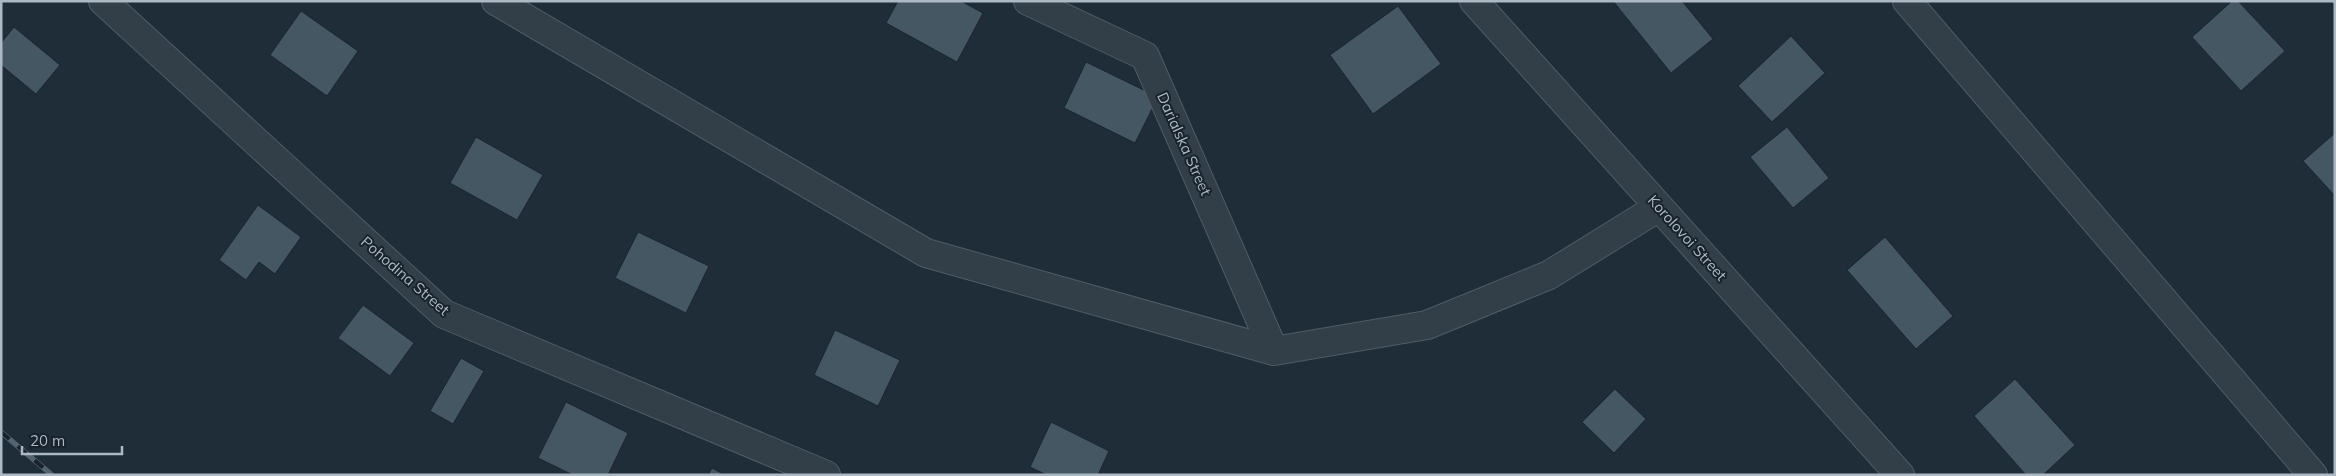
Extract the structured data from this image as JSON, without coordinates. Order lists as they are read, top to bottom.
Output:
{
  "streets": {
    "street": ["Darialska Street", "Korolovoi Street", "Pohodina Street"]
  },
  "scale_bar": "20 m"
}
